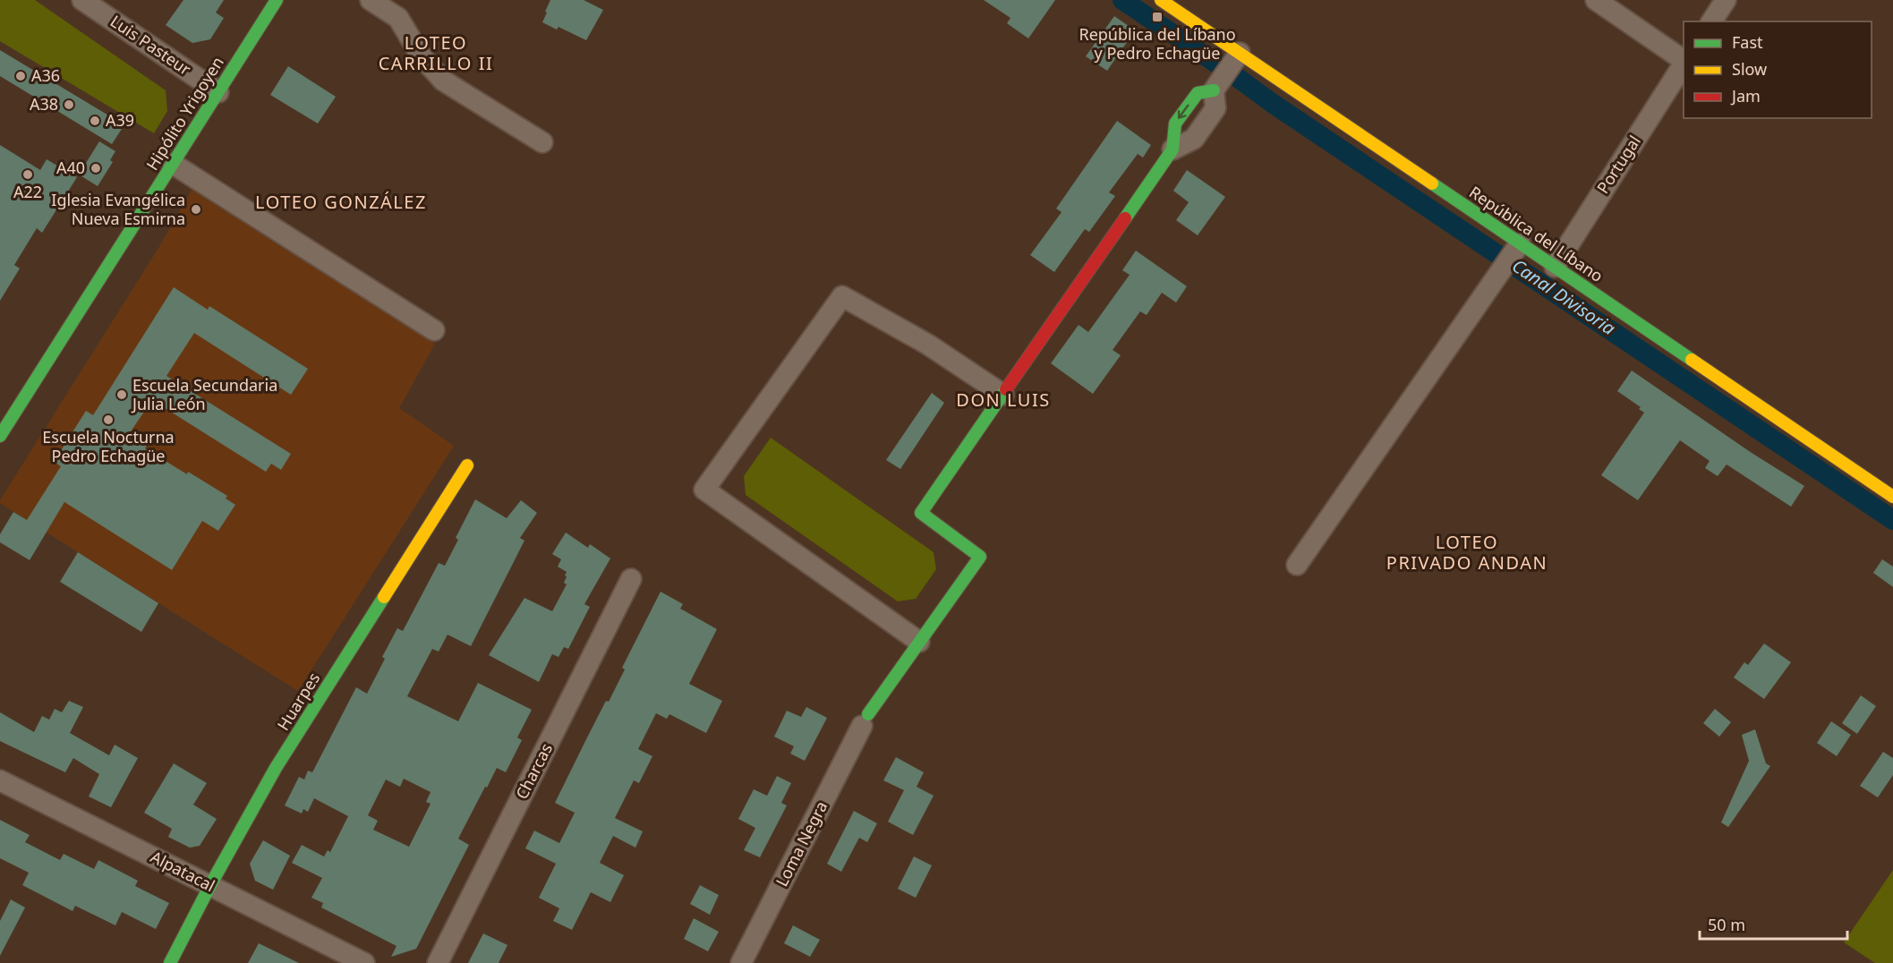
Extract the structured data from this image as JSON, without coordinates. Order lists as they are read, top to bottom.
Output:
{
  "streets": {
    "main road": ["Hipólito Yrigoyen", "República del Líbano", "Huarpes"],
    "street": [
      "Luis Pasteur",
      "Portugal",
      "Charcas",
      "Loma Negra",
      "Alpatacal"
    ]
  },
  "crossings": [
    ["Luis Pasteur", "Hipólito Yrigoyen"],
    ["Portugal", "República del Líbano"],
    ["Huarpes", "Alpatacal"]
  ],
  "districts": [
    "LOTEO CARRILLO II",
    "LOTEO GONZÁLEZ",
    "DON LUIS",
    "LOTEO PRIVADO ANDAN"
  ],
  "water": ["Canal Divisoria"],
  "places": {
    "transit": ["República del Líbano y Pedro Echagüe"],
    "other": [
      "A36",
      "A38",
      "A39",
      "A40",
      "A22",
      "Iglesia Evangélica Nueva Esmirna",
      "Escuela Secundaria Julia León",
      "Escuela Nocturna Pedro Echagüe"
    ]
  },
  "legend": ["Fast", "Slow", "Jam"],
  "scale_bar": "50 m"
}
